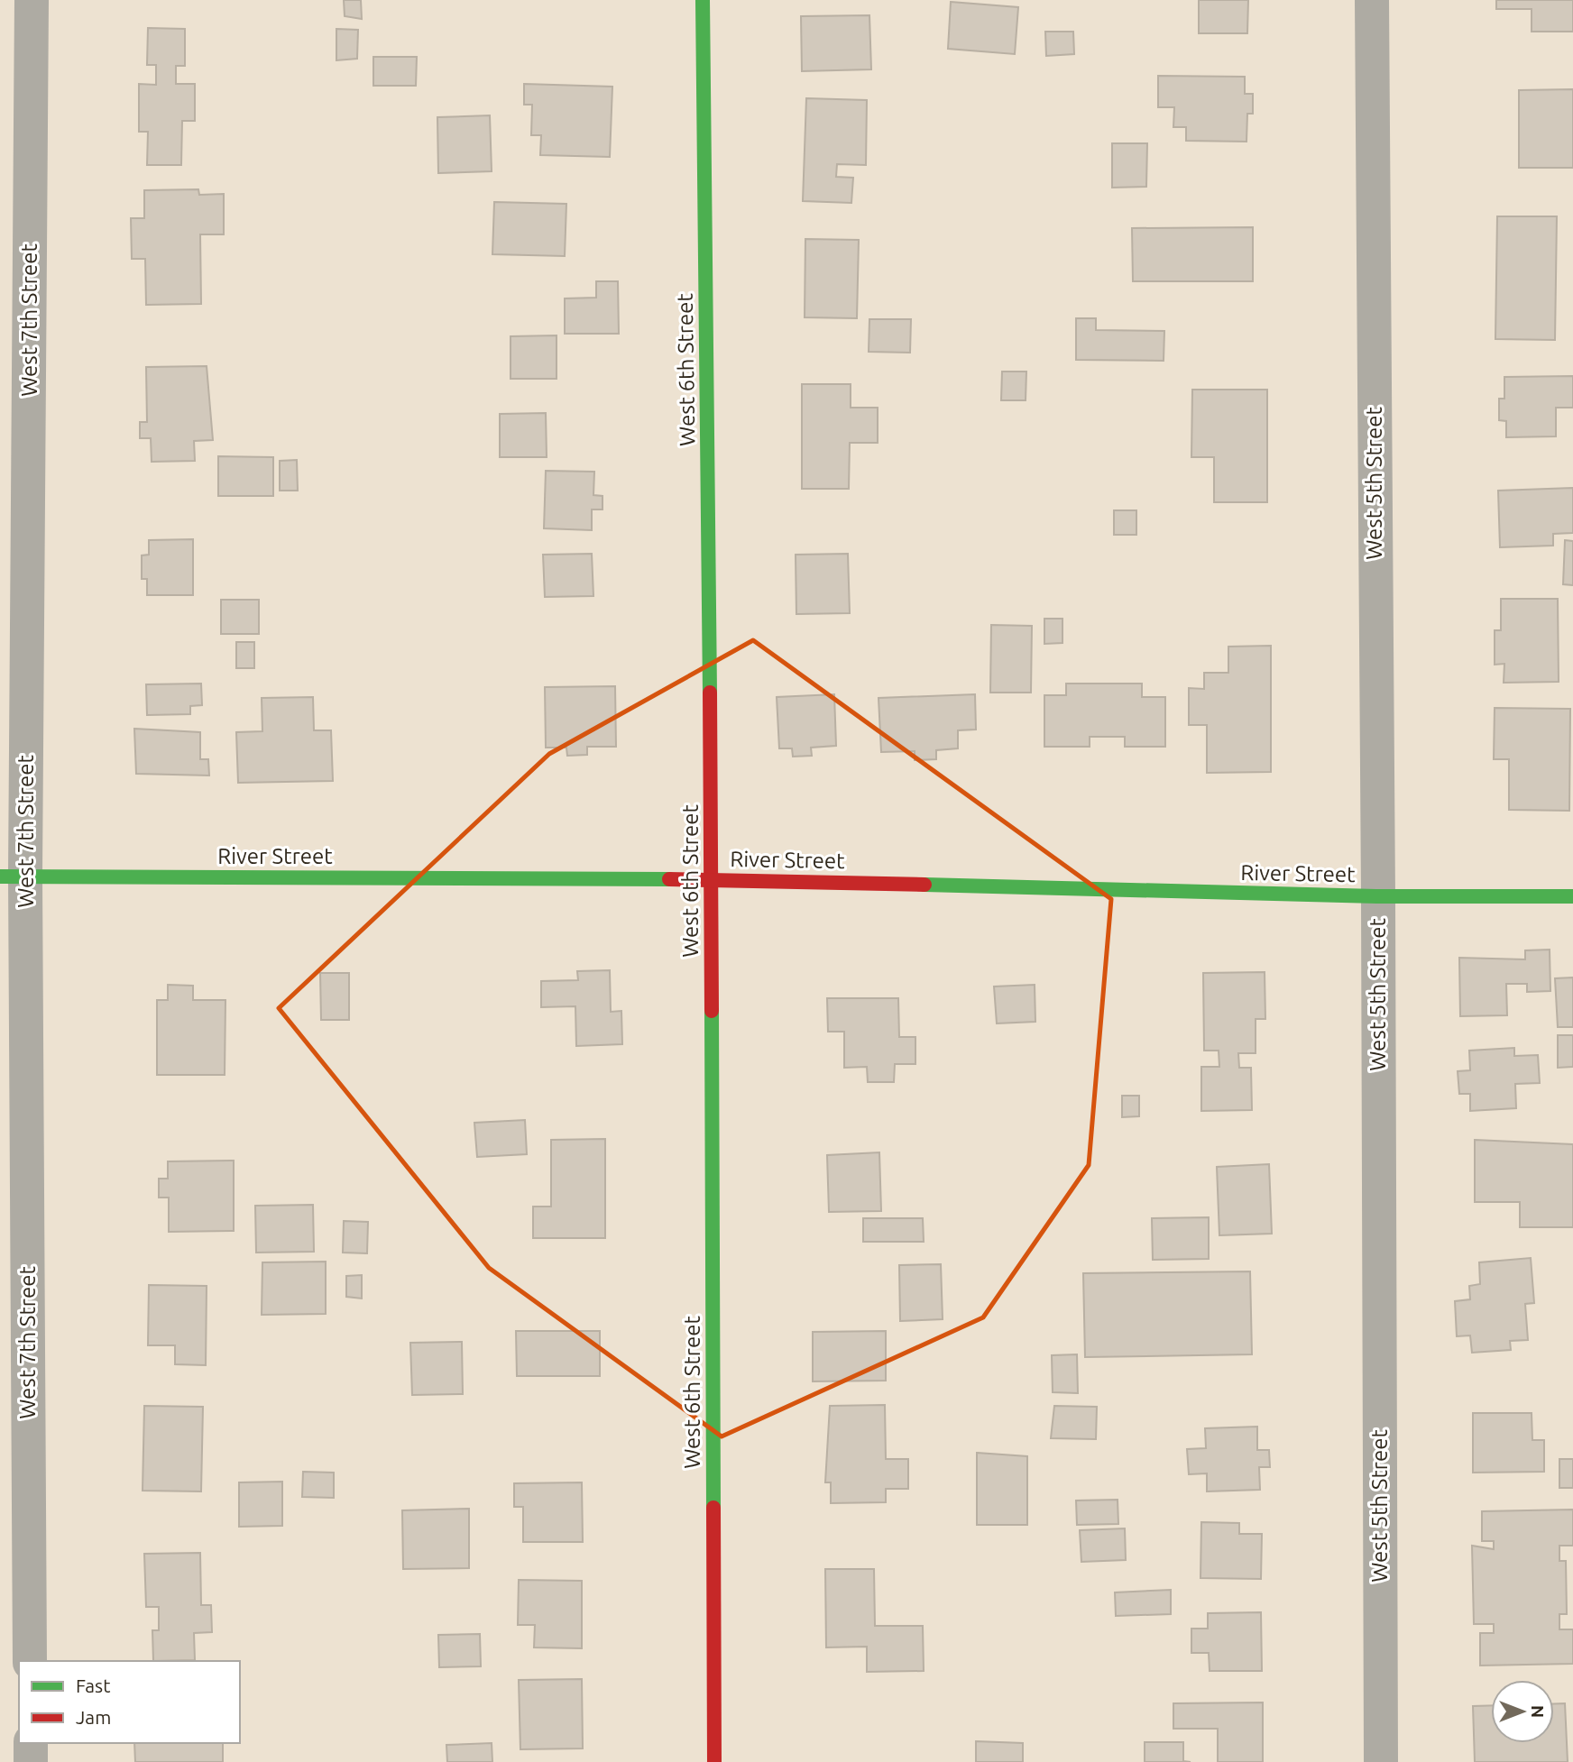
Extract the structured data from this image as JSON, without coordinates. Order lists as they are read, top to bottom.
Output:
{
  "streets": {
    "street": [
      "West 7th Street",
      "West 6th Street",
      "West 5th Street",
      "River Street"
    ]
  },
  "crossings": [
    ["West 7th Street", "River Street"],
    ["West 6th Street", "River Street"],
    ["West 5th Street", "River Street"]
  ],
  "legend": ["Fast", "Jam"],
  "north": "right"
}
